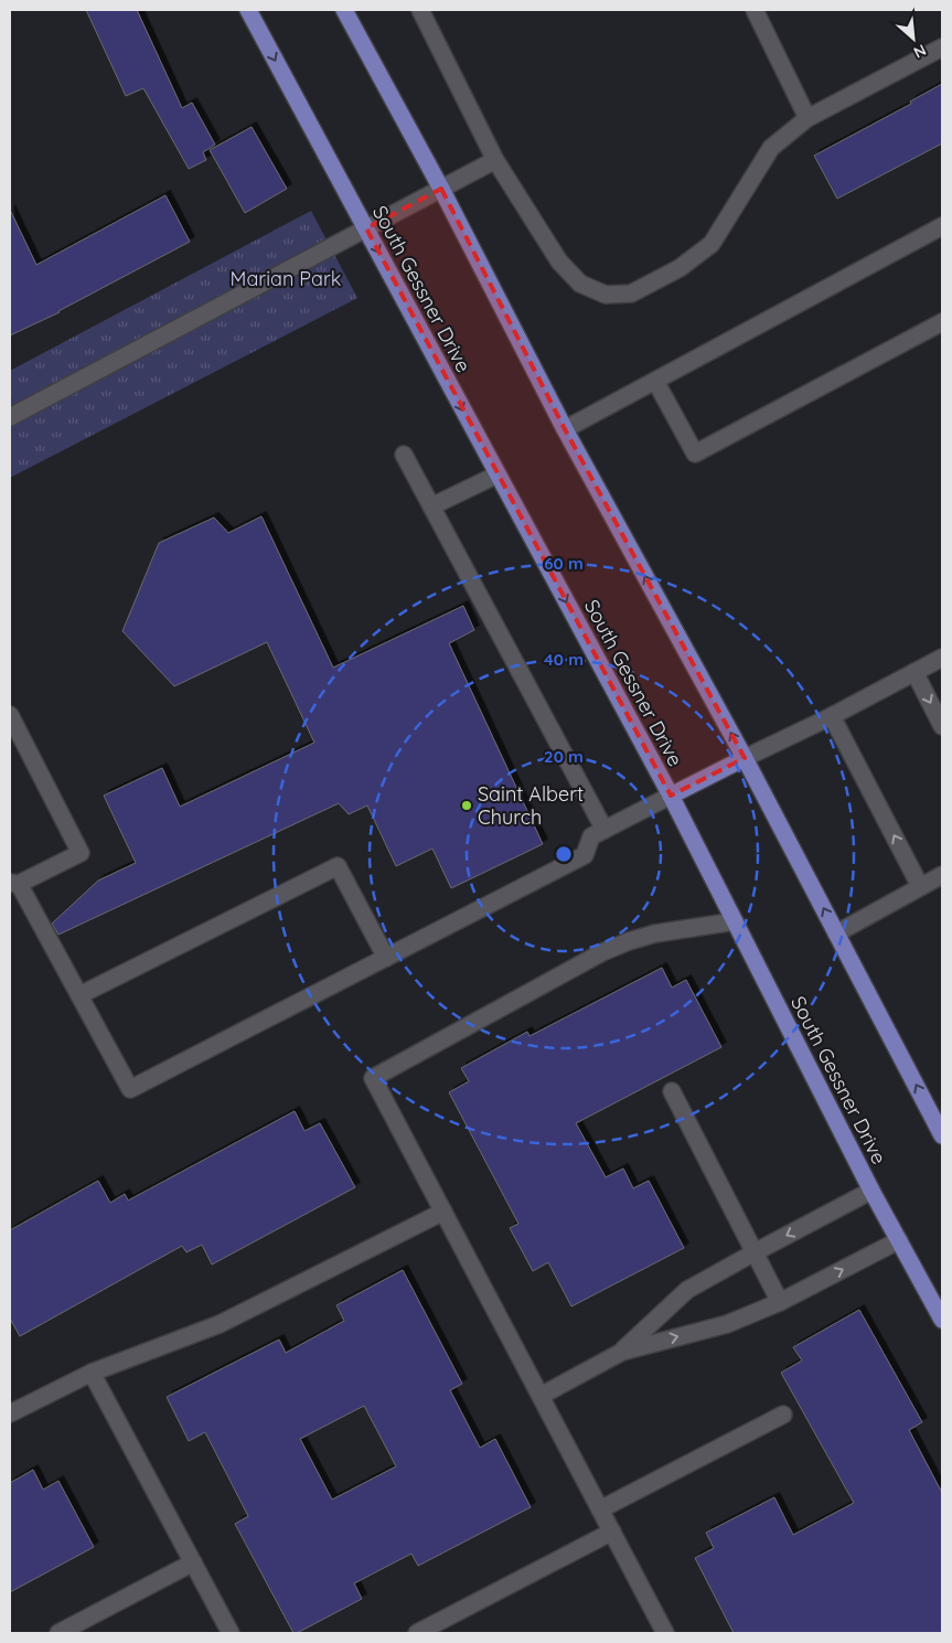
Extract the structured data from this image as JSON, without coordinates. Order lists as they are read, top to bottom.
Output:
{
  "streets": {
    "main road": ["South Gessner Drive"]
  },
  "parks": ["Marian Park"],
  "places": ["Saint Albert Church"],
  "north": "bottom right",
  "rings": ["60 m", "40 m", "20 m"]
}
